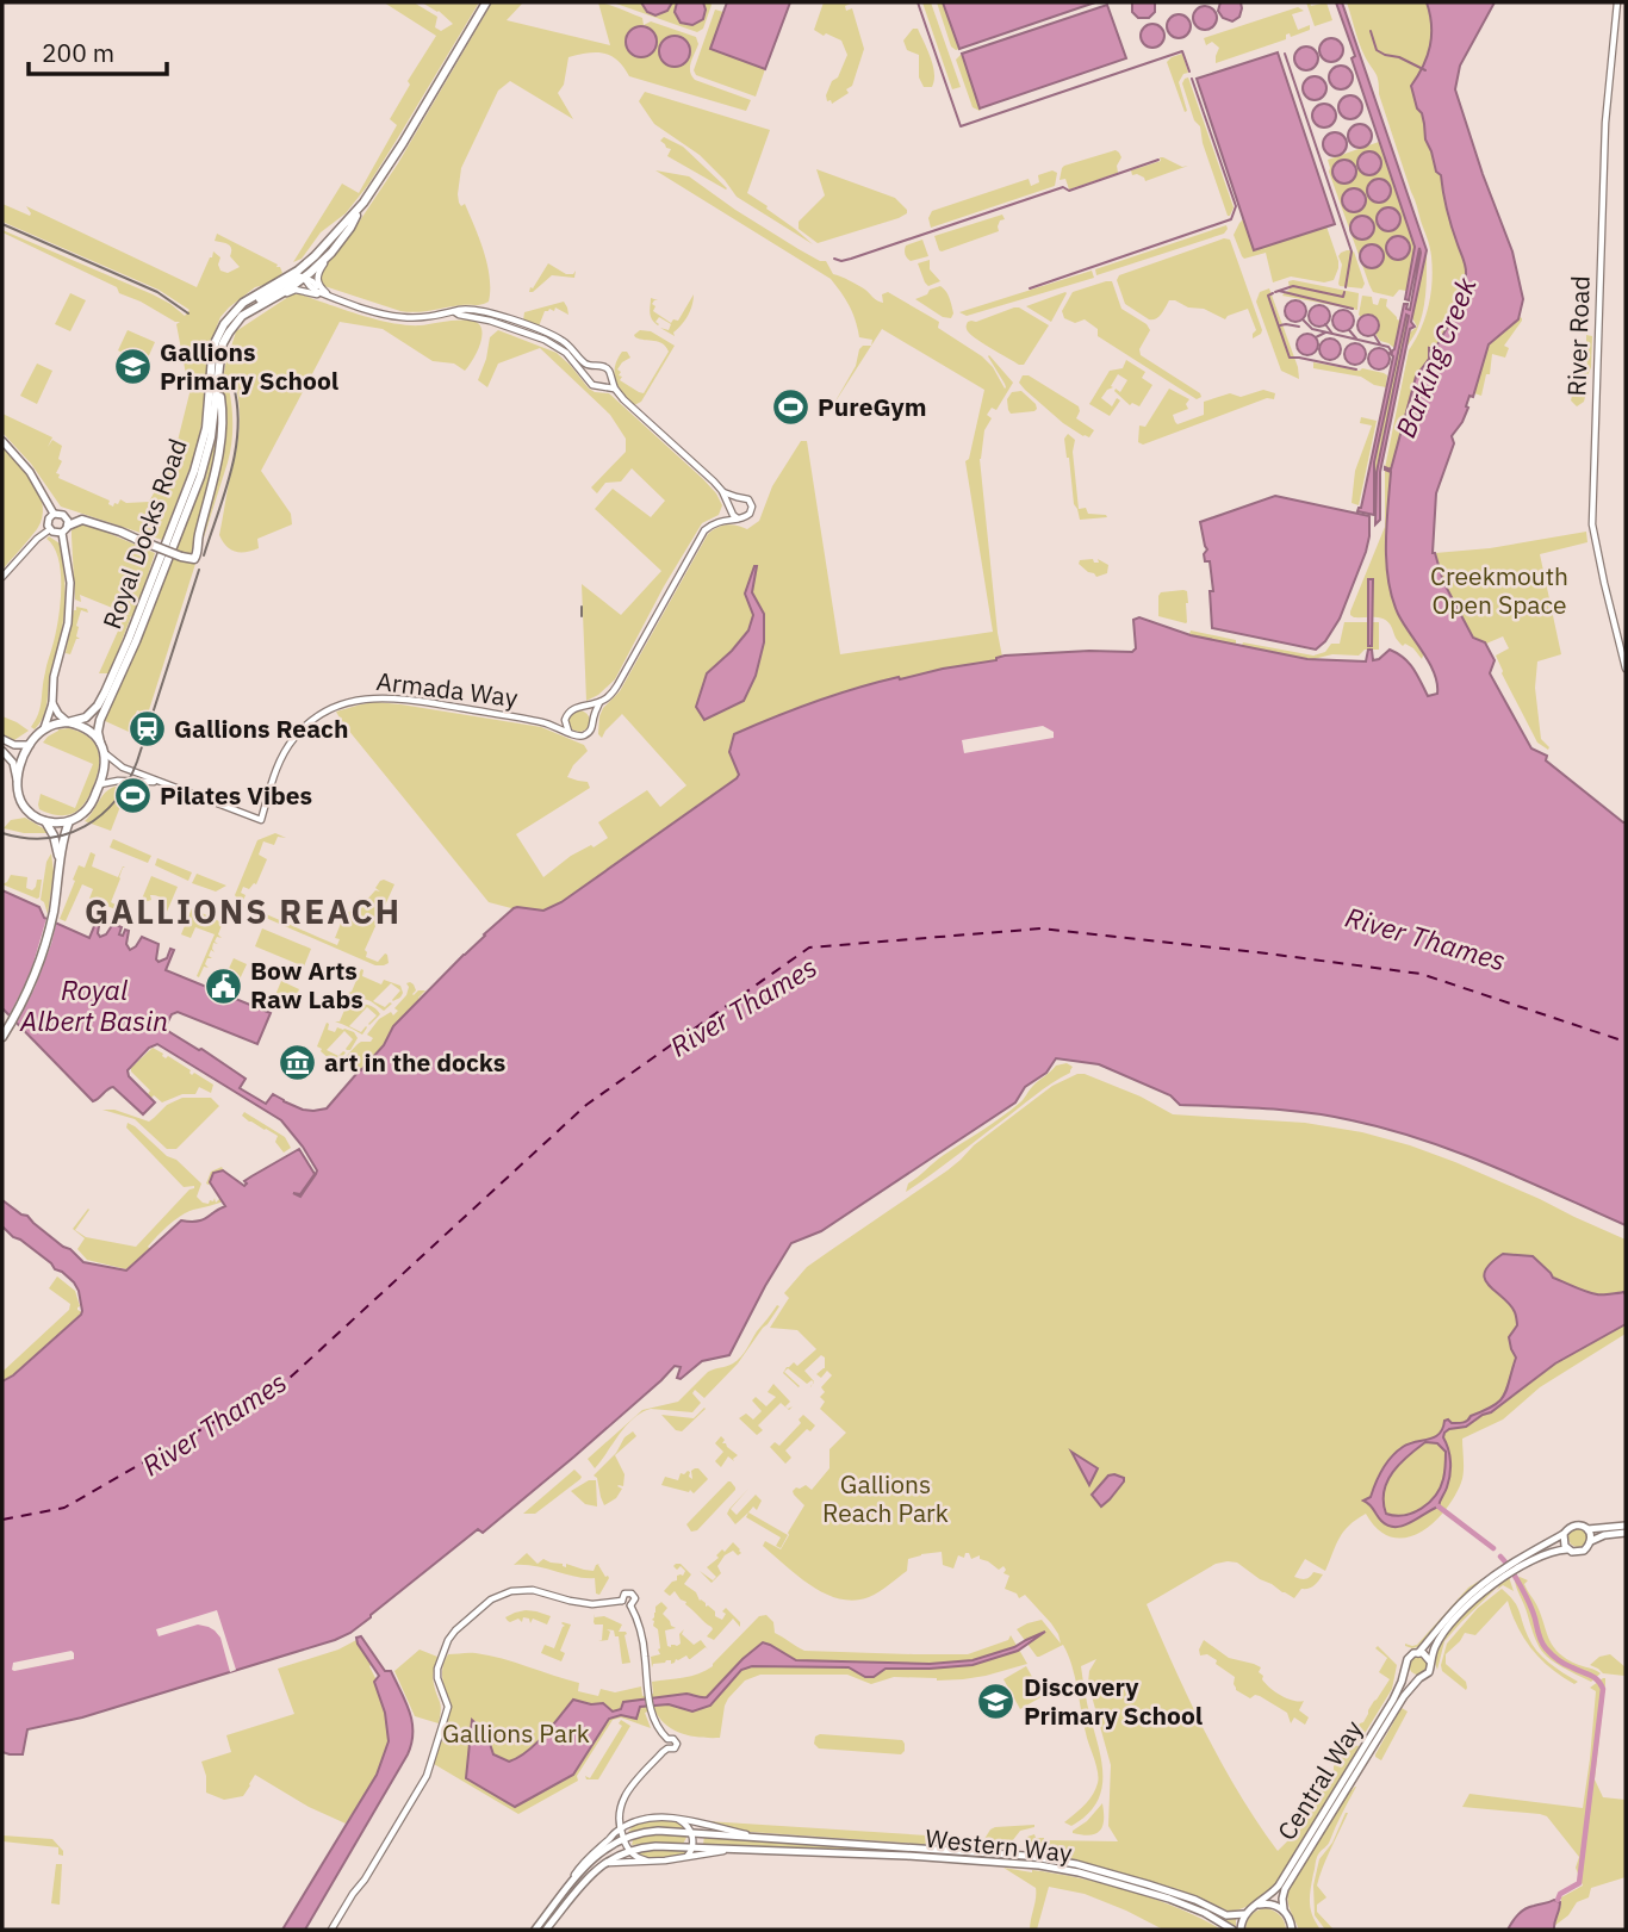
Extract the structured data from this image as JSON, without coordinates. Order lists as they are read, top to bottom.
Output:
{
  "streets": {
    "highway": ["Royal Docks Road"],
    "main road": ["Central Way", "Western Way"],
    "street": ["River Road", "Armada Way"]
  },
  "crossings": [
    ["Central Way", "Western Way"]
  ],
  "districts": ["GALLIONS REACH"],
  "water": ["Barking Creek", "River Thames", "Royal Albert Basin"],
  "parks": ["Creekmouth Open Space", "Gallions Reach Park", "Gallions Park"],
  "places": {
    "school or university": ["Gallions Primary School", "Discovery Primary School"],
    "sports": ["PureGym", "Pilates Vibes"],
    "station": ["Gallions Reach"],
    "public building": ["Bow Arts Raw Labs"],
    "museum": ["art in the docks"]
  },
  "scale_bar": "200 m"
}
